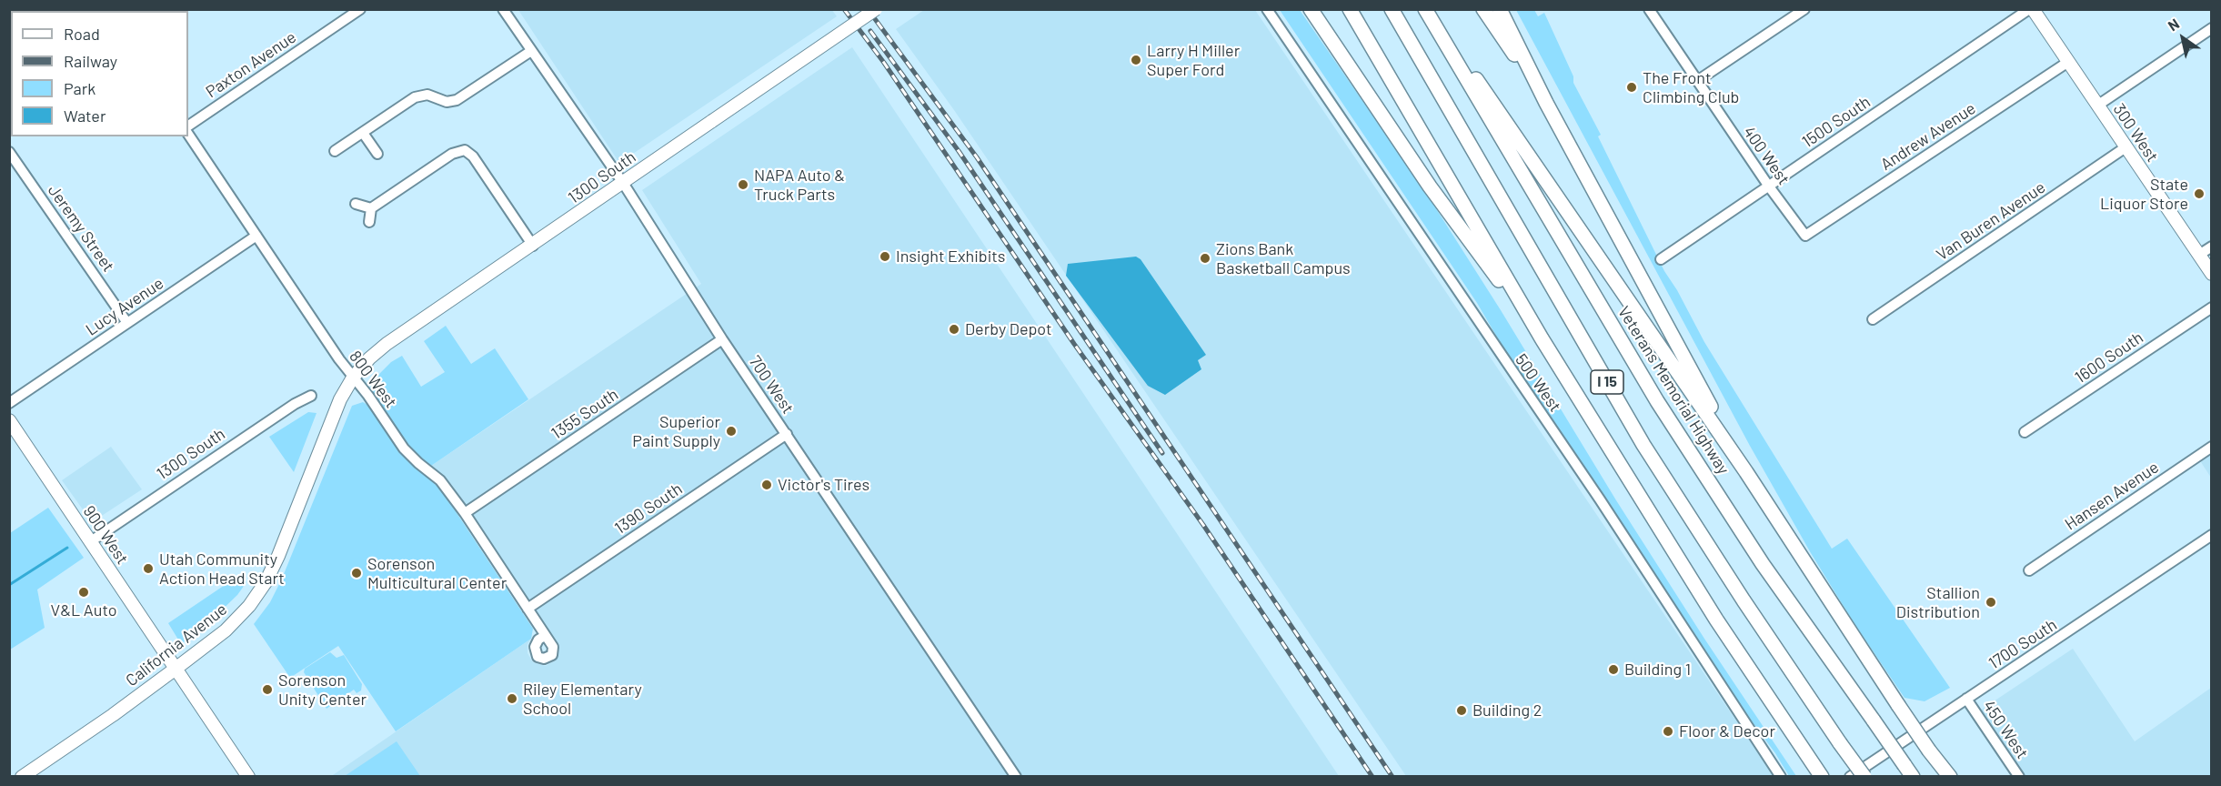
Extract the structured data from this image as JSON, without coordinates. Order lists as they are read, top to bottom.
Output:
{
  "streets": {
    "highway": ["I 15", "Veterans Memorial Highway"],
    "main road": [
      "300 West",
      "1300 South",
      "900 West",
      "California Avenue"
    ],
    "street": [
      "Paxton Avenue",
      "1500 South",
      "Andrew Avenue",
      "400 West",
      "Van Buren Avenue",
      "Jeremy Street",
      "Lucy Avenue",
      "1600 South",
      "800 West",
      "500 West",
      "700 West",
      "1355 South",
      "Hansen Avenue",
      "1390 South",
      "1700 South",
      "450 West"
    ]
  },
  "crossings": [
    ["1500 South", "300 West"],
    ["1500 South", "400 West"],
    ["300 West", "Andrew Avenue"],
    ["300 West", "Van Buren Avenue"],
    ["Andrew Avenue", "400 West"],
    ["1300 South", "800 West"],
    ["1300 South", "700 West"],
    ["1300 South", "900 West"],
    ["1300 South", "California Avenue"],
    ["Jeremy Street", "Lucy Avenue"],
    ["Lucy Avenue", "800 West"],
    ["800 West", "1355 South"],
    ["800 West", "1390 South"],
    ["800 West", "California Avenue"],
    ["700 West", "1355 South"],
    ["700 West", "1390 South"],
    ["900 West", "California Avenue"],
    ["1700 South", "450 West"]
  ],
  "places": [
    "Larry H Miller Super Ford",
    "The Front Climbing Club",
    "NAPA Auto & Truck Parts",
    "State Liquor Store",
    "Insight Exhibits",
    "Zions Bank Basketball Campus",
    "Derby Depot",
    "Superior Paint Supply",
    "Victor's Tires",
    "Utah Community Action Head Start",
    "Sorenson Multicultural Center",
    "V&L Auto",
    "Stallion Distribution",
    "Building 1",
    "Sorenson Unity Center",
    "Riley Elementary School",
    "Building 2",
    "Floor & Decor"
  ],
  "legend": [
    "Road",
    "Railway",
    "Park",
    "Water"
  ],
  "north": "top left"
}
